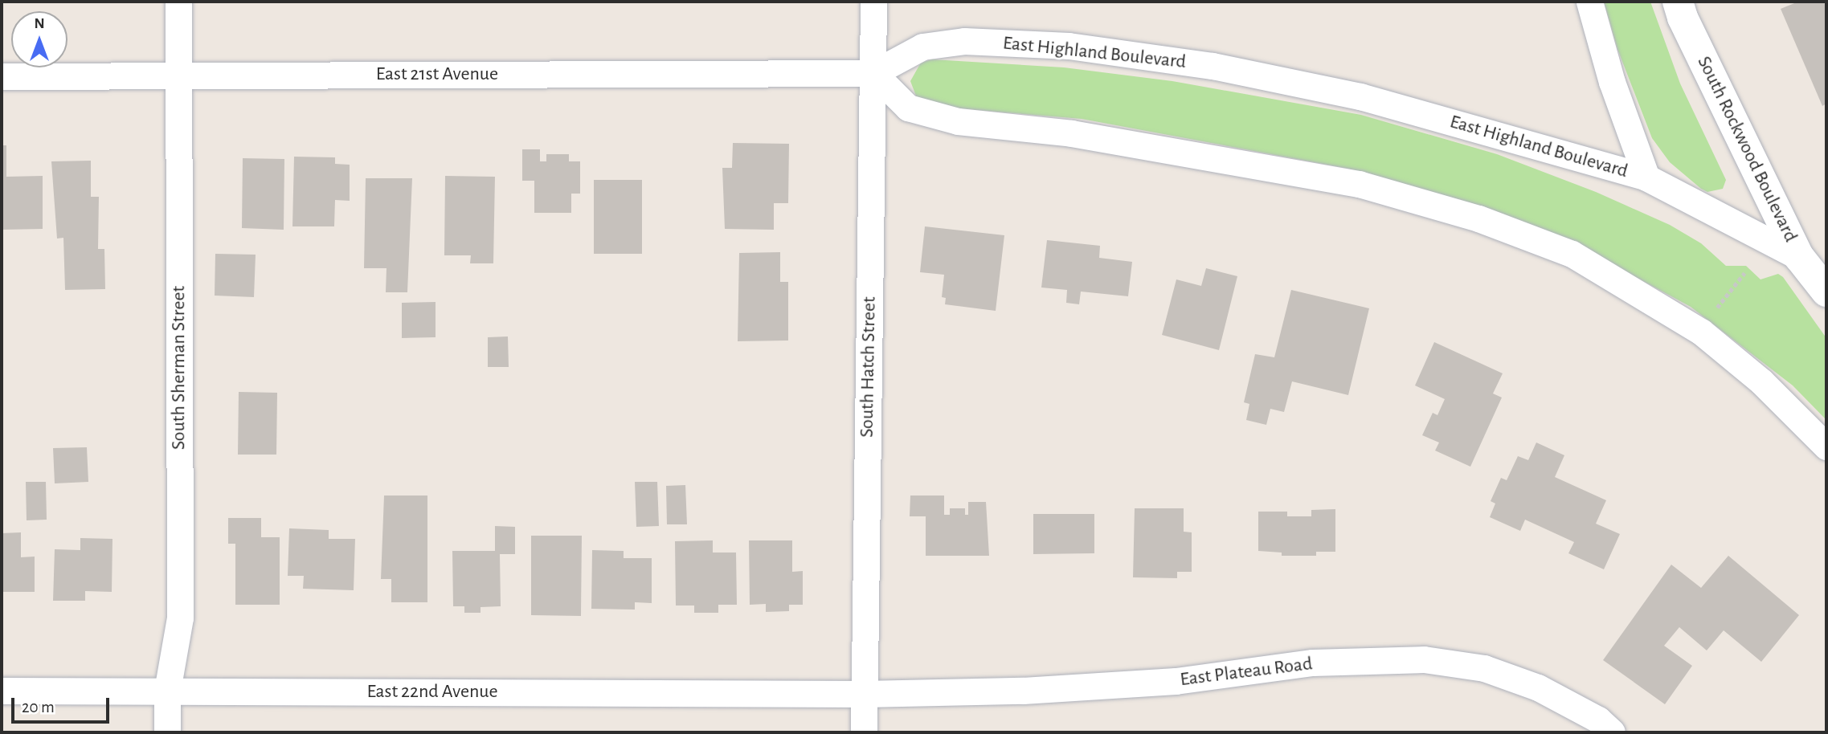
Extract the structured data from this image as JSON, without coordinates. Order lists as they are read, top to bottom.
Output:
{
  "streets": {
    "street": [
      "East Highland Boulevard",
      "East 21st Avenue",
      "South Rockwood Boulevard",
      "South Hatch Street",
      "South Sherman Street",
      "East Plateau Road",
      "East 22nd Avenue"
    ]
  },
  "crossings": [
    ["East Highland Boulevard", "East 21st Avenue"],
    ["East Highland Boulevard", "South Rockwood Boulevard"],
    ["East Highland Boulevard", "South Hatch Street"],
    ["East 21st Avenue", "South Hatch Street"],
    ["East 21st Avenue", "South Sherman Street"],
    ["South Hatch Street", "East Plateau Road"],
    ["South Hatch Street", "East 22nd Avenue"],
    ["South Sherman Street", "East 22nd Avenue"],
    ["East Plateau Road", "East 22nd Avenue"]
  ],
  "scale_bar": "20 m",
  "north": "top"
}
